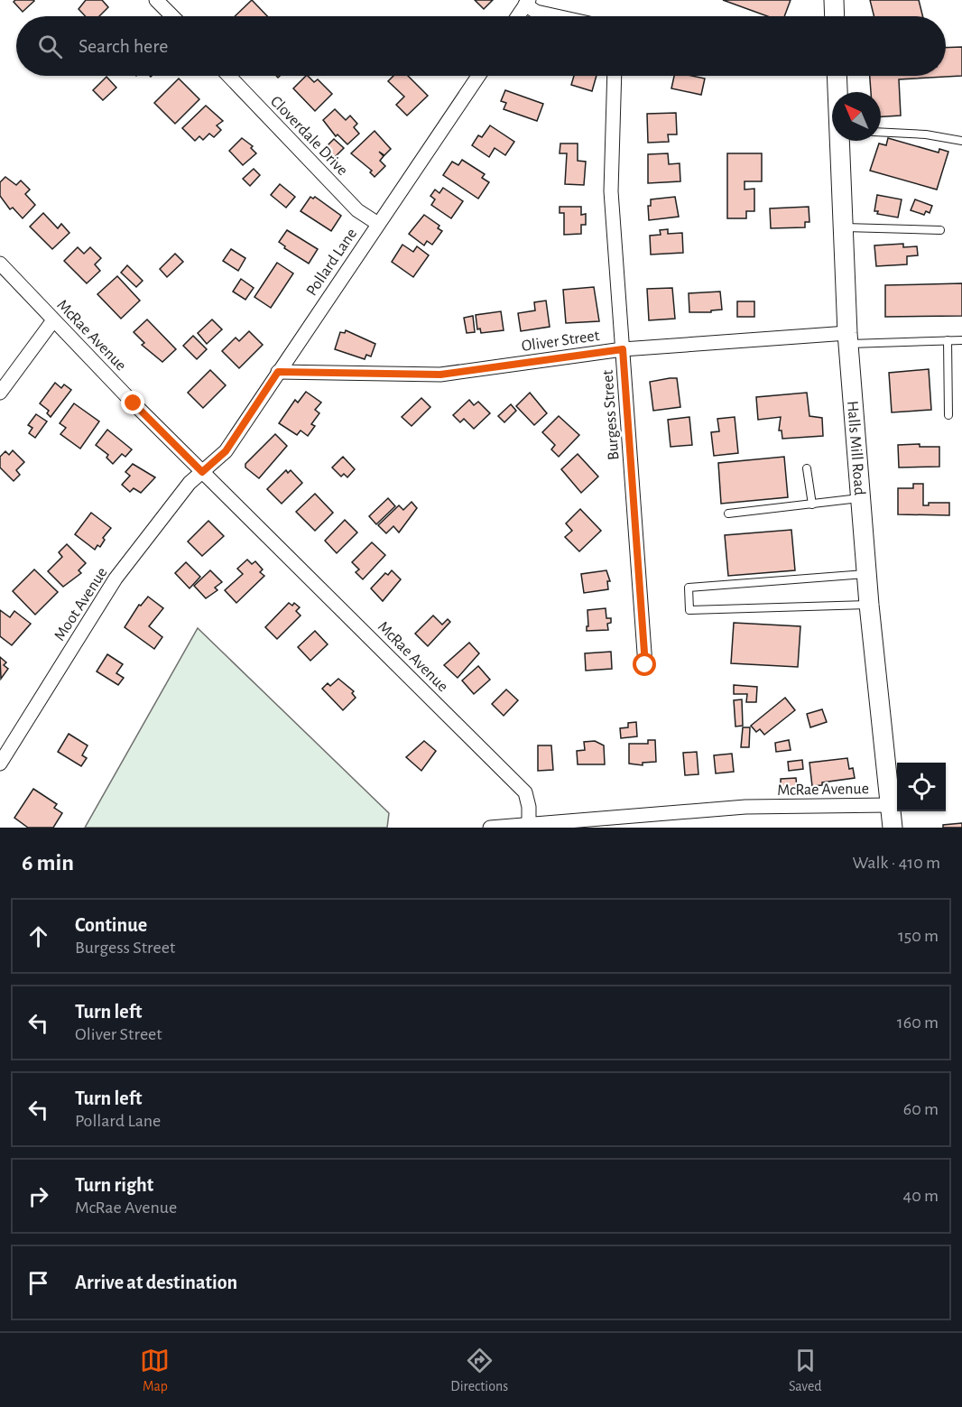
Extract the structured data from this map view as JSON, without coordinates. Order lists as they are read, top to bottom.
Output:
{
  "streets": {
    "street": [
      "Cloverdale Drive",
      "Pollard Lane",
      "McRae Avenue",
      "Oliver Street",
      "Burgess Street",
      "Halls Mill Road",
      "Moot Avenue"
    ]
  },
  "crossings": [
    ["Cloverdale Drive", "Pollard Lane"],
    ["Pollard Lane", "McRae Avenue"],
    ["Pollard Lane", "Oliver Street"],
    ["Pollard Lane", "Moot Avenue"],
    ["McRae Avenue", "Halls Mill Road"],
    ["McRae Avenue", "Moot Avenue"],
    ["Oliver Street", "Burgess Street"],
    ["Oliver Street", "Halls Mill Road"]
  ],
  "north": "top left",
  "page": {
    "search": "Search here",
    "heading": ["6 min", "Walk · 410 m"],
    "list": [
      ["Continue", "Burgess Street", "150 m"],
      ["Turn left", "Oliver Street", "160 m"],
      ["Turn left", "Pollard Lane", "60 m"],
      ["Turn right", "McRae Avenue", "40 m"],
      "Arrive at destination"
    ],
    "nav": ["Map", "Directions", "Saved"]
  }
}
